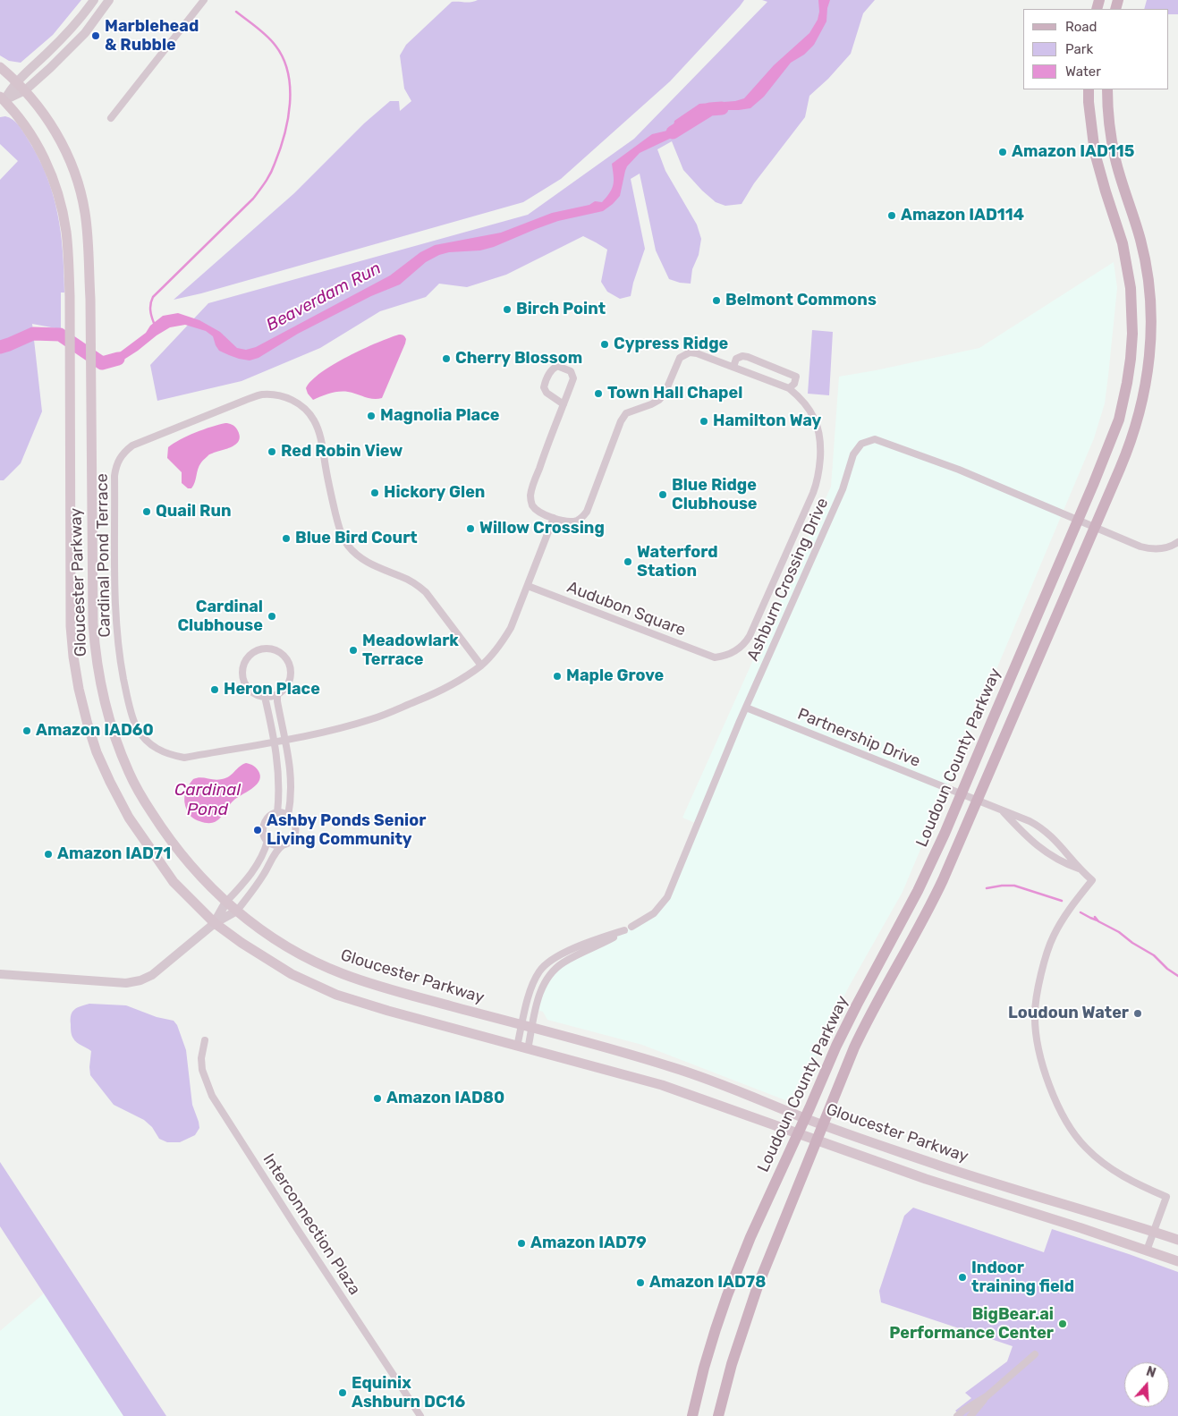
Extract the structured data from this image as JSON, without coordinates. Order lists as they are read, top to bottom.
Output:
{
  "streets": {
    "main road": ["Gloucester Parkway", "Loudoun County Parkway"],
    "street": [
      "Cardinal Pond Terrace",
      "Ashburn Crossing Drive",
      "Audubon Square",
      "Partnership Drive",
      "Interconnection Plaza"
    ]
  },
  "crossings": [
    ["Cardinal Pond Terrace", "Audubon Square"],
    ["Ashburn Crossing Drive", "Partnership Drive"],
    ["Ashburn Crossing Drive", "Loudoun County Parkway"],
    ["Gloucester Parkway", "Loudoun County Parkway"],
    ["Partnership Drive", "Loudoun County Parkway"]
  ],
  "water": ["Beaverdam Run", "Cardinal Pond"],
  "places": [
    "Marblehead & Rubble",
    "Amazon IAD115",
    "Amazon IAD114",
    "Belmont Commons",
    "Birch Point",
    "Cypress Ridge",
    "Cherry Blossom",
    "Town Hall Chapel",
    "Magnolia Place",
    "Hamilton Way",
    "Red Robin View",
    "Hickory Glen",
    "Blue Ridge Clubhouse",
    "Quail Run",
    "Willow Crossing",
    "Blue Bird Court",
    "Waterford Station",
    "Cardinal Clubhouse",
    "Meadowlark Terrace",
    "Maple Grove",
    "Heron Place",
    "Amazon IAD60",
    "Ashby Ponds Senior Living Community",
    "Amazon IAD71",
    "Loudoun Water",
    "Amazon IAD80",
    "Amazon IAD79",
    "Indoor training field",
    "Amazon IAD78",
    "BigBear.ai Performance Center",
    "Equinix Ashburn DC16"
  ],
  "legend": ["Road", "Park", "Water"],
  "north": "top"
}
